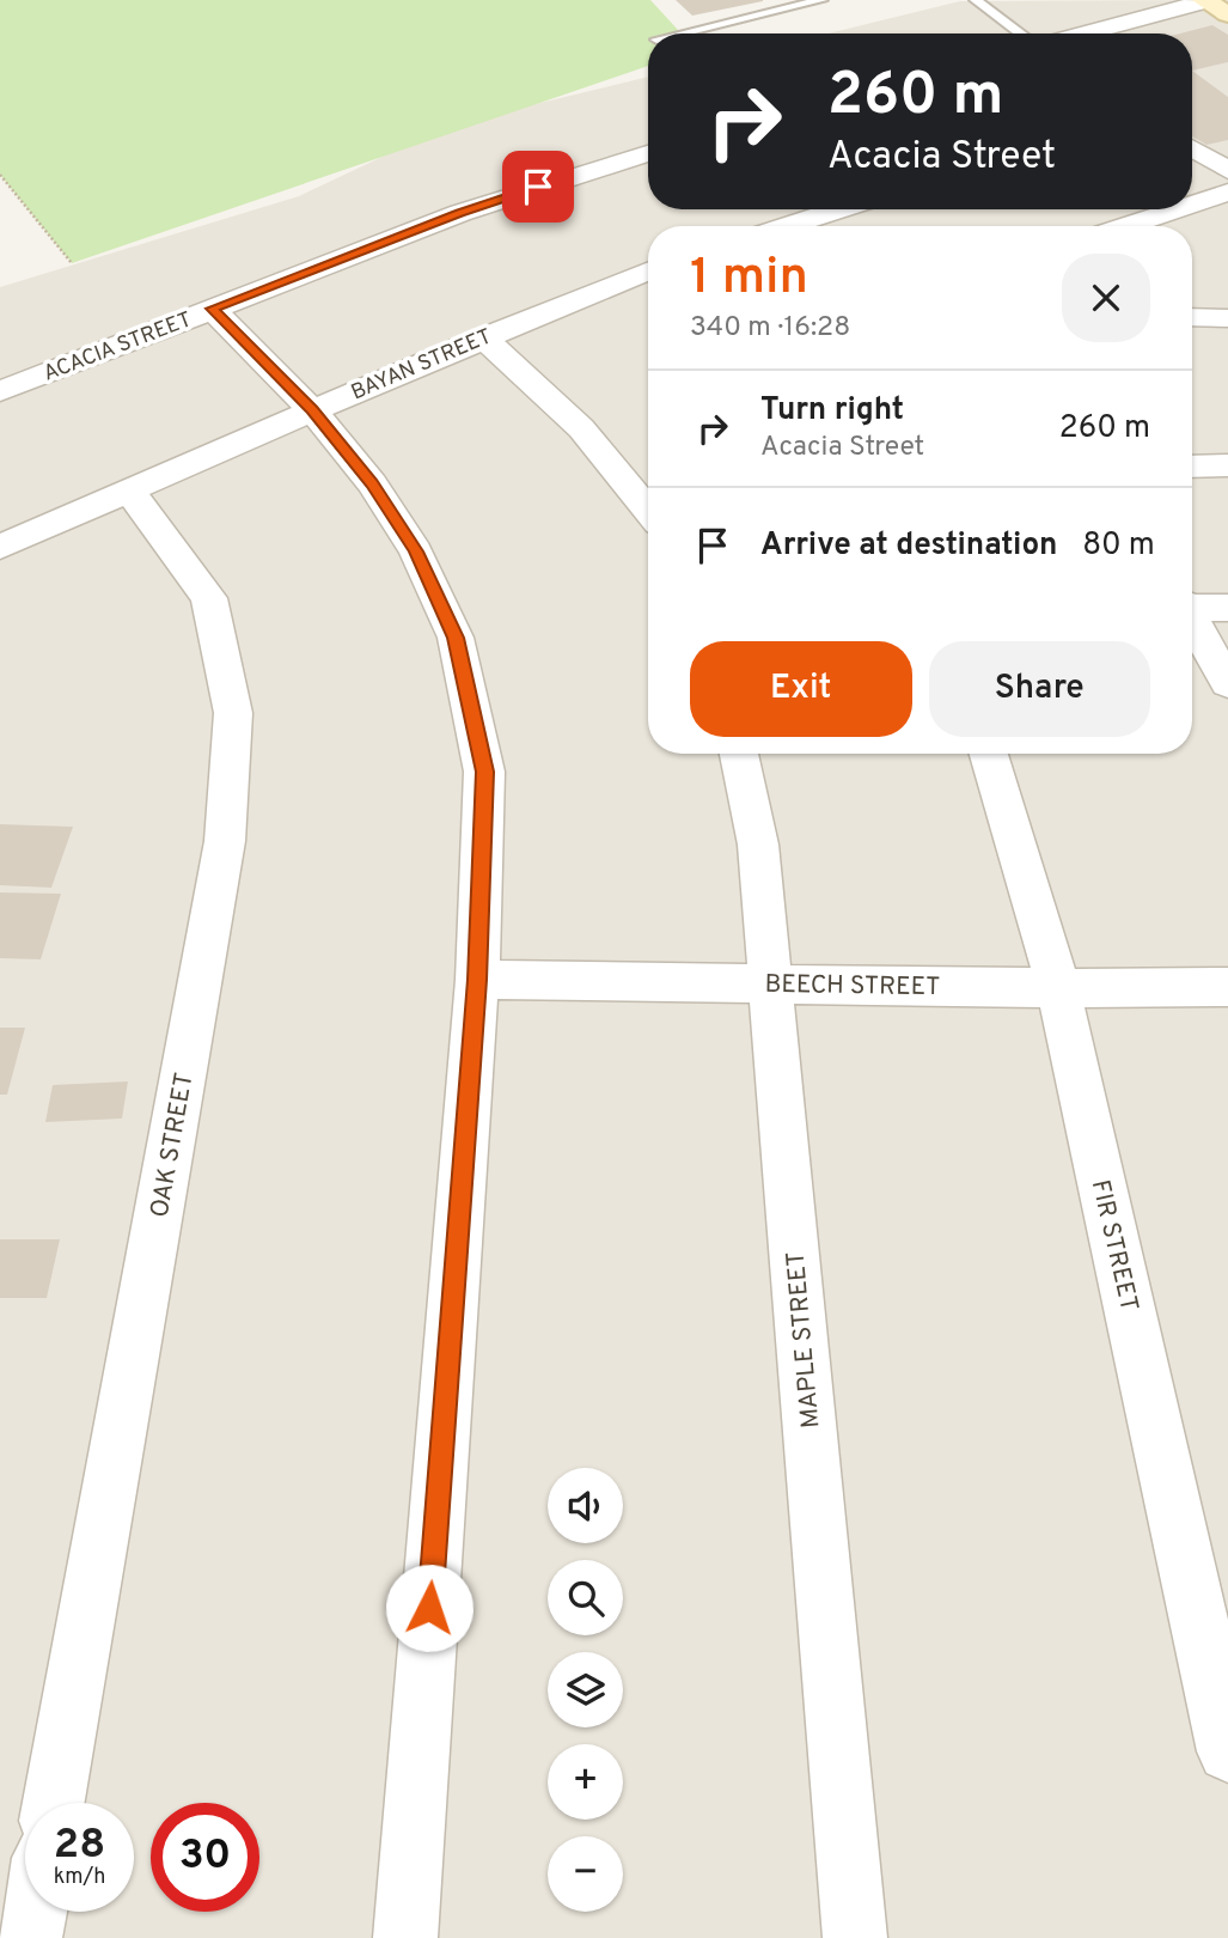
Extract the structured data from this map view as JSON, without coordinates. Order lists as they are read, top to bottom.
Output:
{
  "streets": {
    "street": [
      "ACACIA STREET",
      "BAYAN STREET",
      "BEECH STREET",
      "OAK STREET",
      "FIR STREET",
      "MAPLE STREET"
    ]
  },
  "crossings": [
    ["BAYAN STREET", "OAK STREET"],
    ["BEECH STREET", "FIR STREET"],
    ["BEECH STREET", "MAPLE STREET"]
  ],
  "page": {
    "turn": ["260 m", "Acacia Street"],
    "heading": ["1 min", "340 m · 16:28"],
    "list": [
      {
        "name": "Turn right",
        "note": "Acacia Street",
        "value": "260 m"
      },
      {
        "name": "Arrive at destination",
        "value": "80 m"
      }
    ],
    "buttons": ["Exit", "Share"],
    "map_buttons": ["+", "−"],
    "speed": "28 km/h",
    "limit": "30"
  }
}
